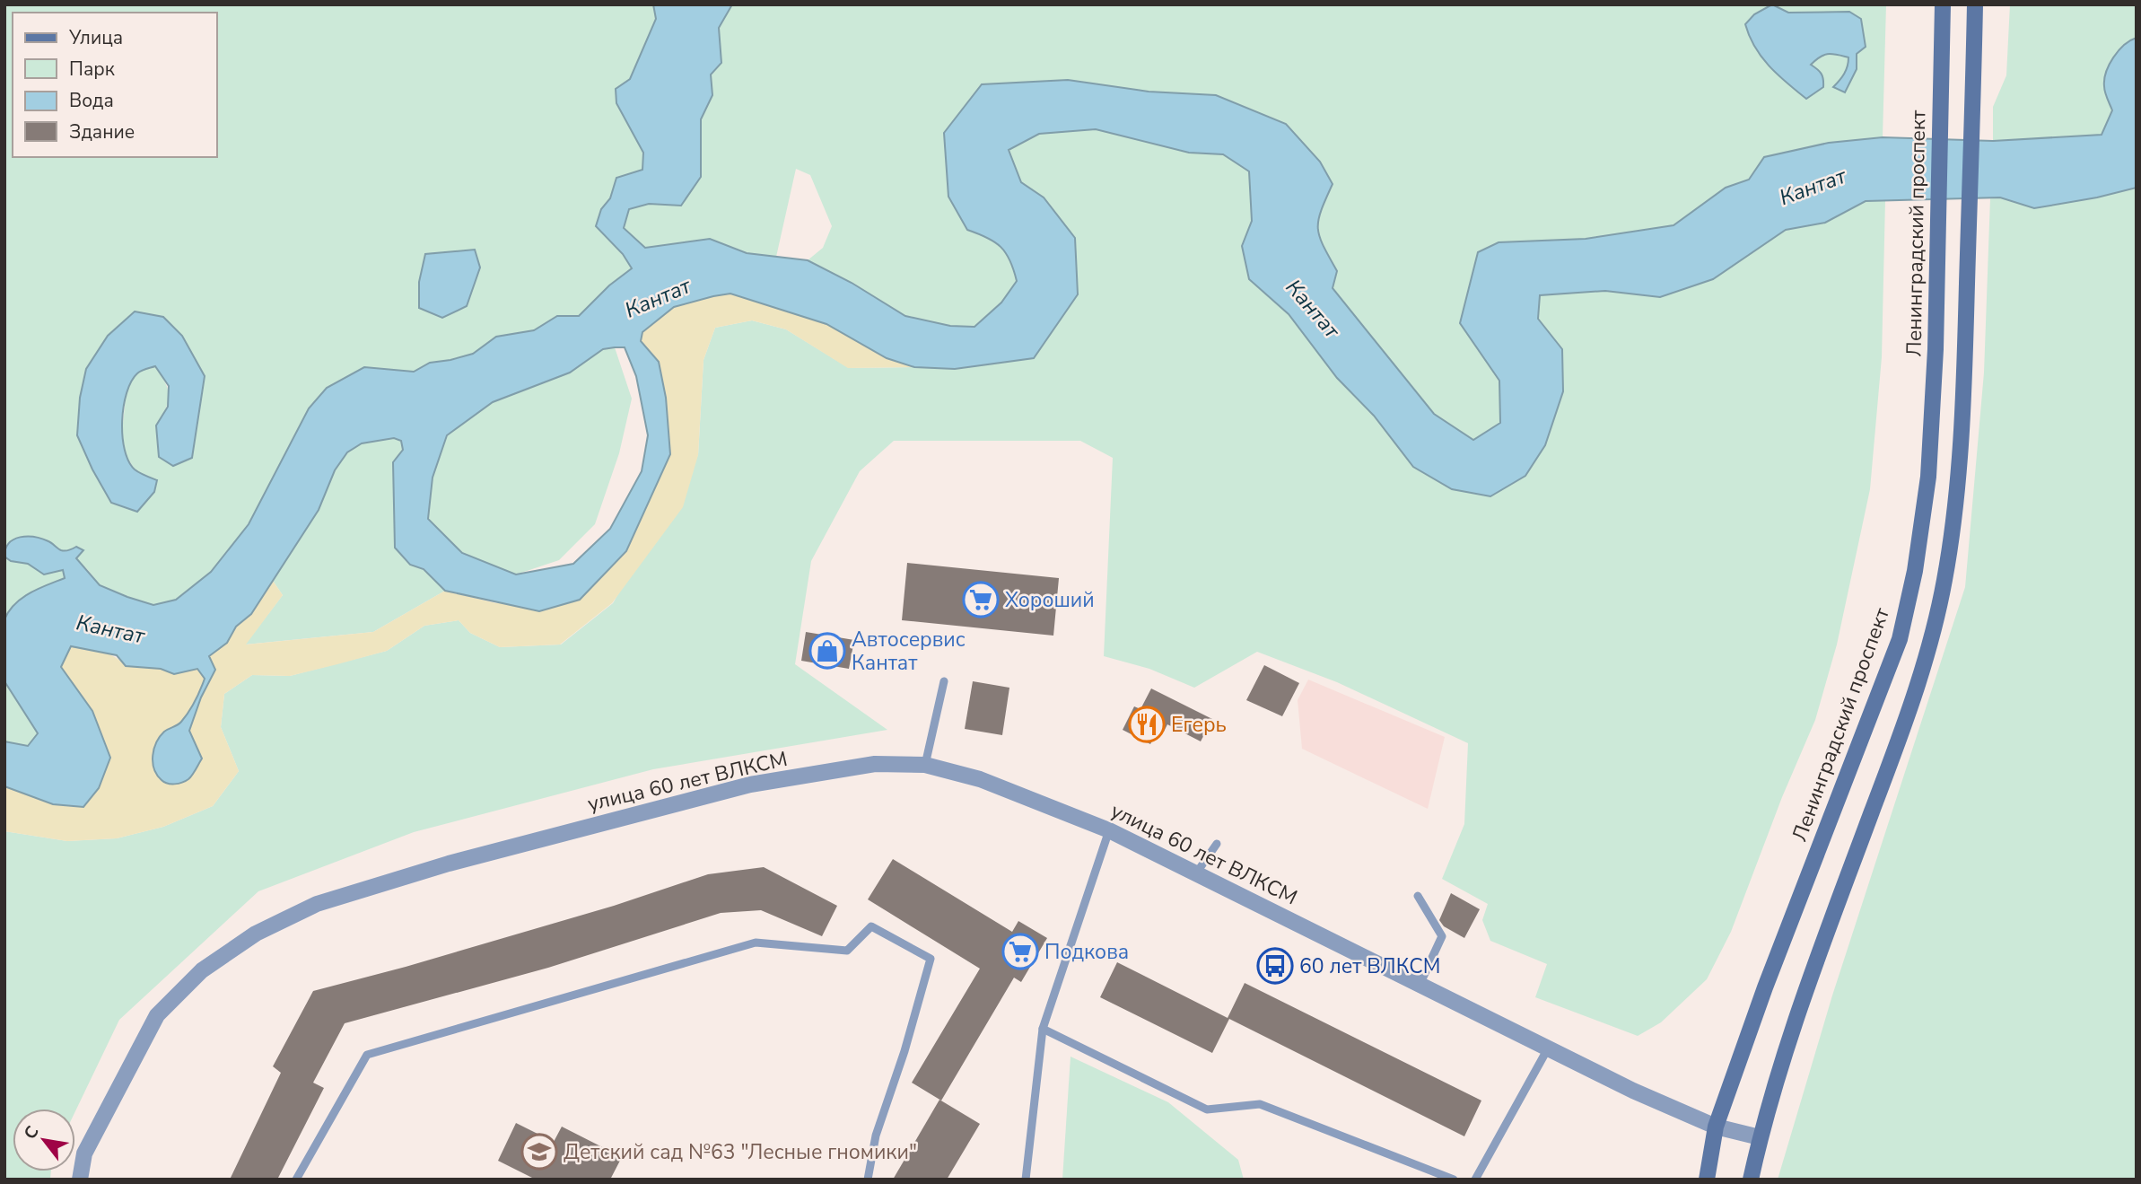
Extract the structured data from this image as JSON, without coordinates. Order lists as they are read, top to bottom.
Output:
{
  "streets": {
    "main road": ["Ленинградский проспект"],
    "street": ["улица 60 лет ВЛКСМ"]
  },
  "crossings": [
    ["Ленинградский проспект", "улица 60 лет ВЛКСМ"]
  ],
  "water": ["Кантат"],
  "places": {
    "supermarket": ["Хороший", "Подкова"],
    "shop": ["Автосервис Кантат"],
    "restaurant": ["Егерь"],
    "bus stop": ["60 лет ВЛКСМ"],
    "school or university": ["Детский сад №63 \"Лесные гномики\""]
  },
  "legend": [
    "Улица",
    "Парк",
    "Вода",
    "Здание"
  ],
  "north": "top left"
}
